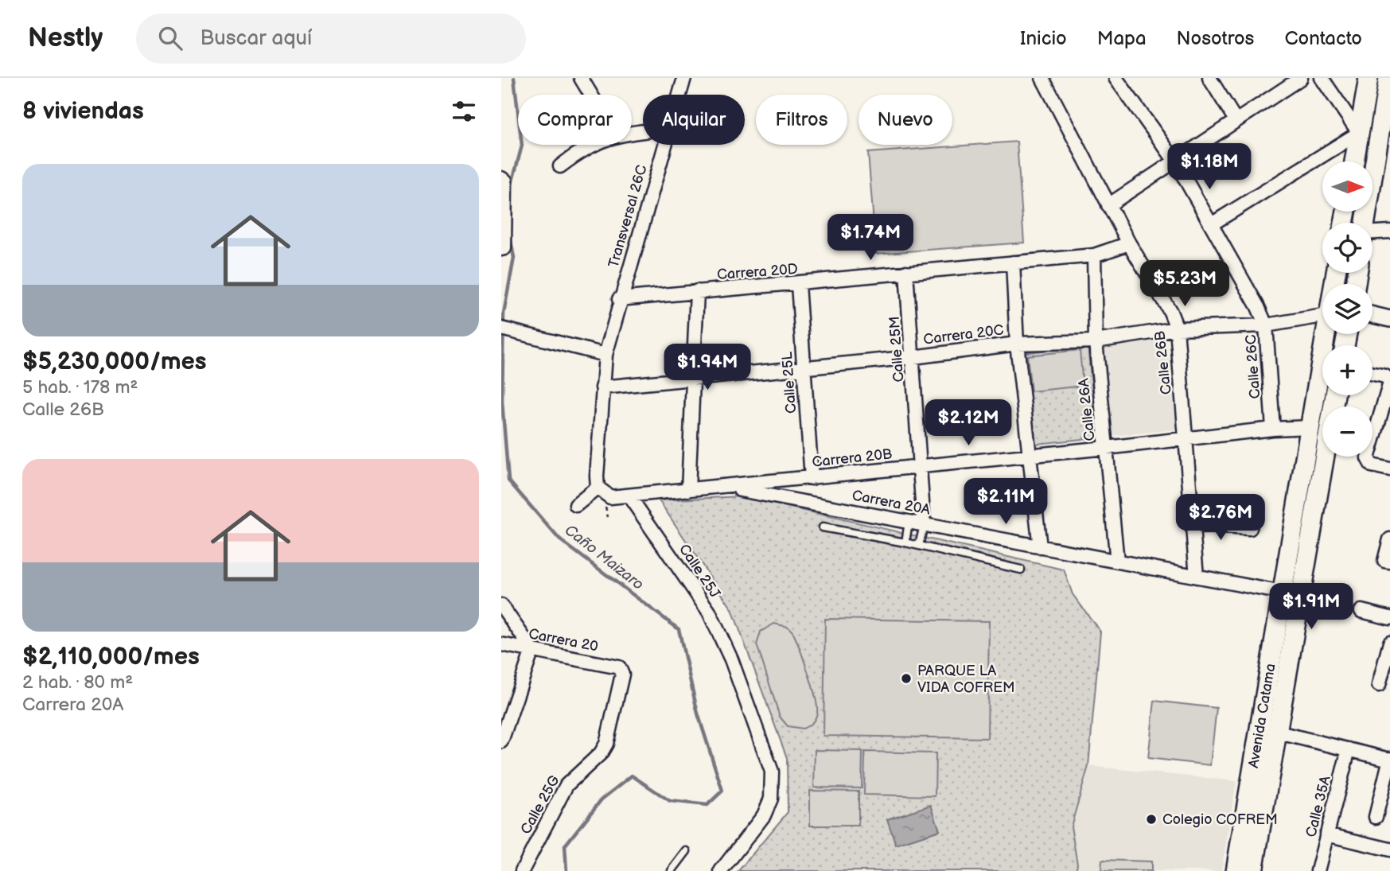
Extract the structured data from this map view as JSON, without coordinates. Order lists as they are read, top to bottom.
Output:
{
  "streets": {
    "main road": ["Avenida Catama"],
    "street": [
      "Transversal 26C",
      "Carrera 20D",
      "Carrera 20C",
      "Calle 25M",
      "Calle 26B",
      "Calle 26C",
      "Calle 25L",
      "Calle 26A",
      "Carrera 20B",
      "Carrera 20A",
      "Calle 25J",
      "Carrera 20",
      "Calle 25G",
      "Calle 35A"
    ]
  },
  "crossings": [
    ["Transversal 26C", "Carrera 20D"],
    ["Carrera 20D", "Calle 25M"],
    ["Carrera 20D", "Calle 26B"],
    ["Carrera 20D", "Calle 25L"],
    ["Carrera 20D", "Calle 26A"],
    ["Carrera 20C", "Calle 25M"],
    ["Carrera 20C", "Calle 26B"],
    ["Carrera 20C", "Calle 26C"],
    ["Carrera 20C", "Calle 25L"],
    ["Carrera 20C", "Calle 26A"],
    ["Calle 25M", "Carrera 20B"],
    ["Calle 25M", "Carrera 20A"],
    ["Calle 26B", "Carrera 20B"],
    ["Calle 26B", "Carrera 20A"],
    ["Calle 26C", "Carrera 20B"],
    ["Calle 25L", "Carrera 20B"],
    ["Calle 26A", "Carrera 20B"],
    ["Calle 26A", "Carrera 20A"],
    ["Carrera 20B", "Carrera 20A"],
    ["Carrera 20B", "Calle 25J"],
    ["Carrera 20B", "Avenida Catama"],
    ["Carrera 20A", "Avenida Catama"],
    ["Carrera 20", "Calle 25G"]
  ],
  "water": ["Caño Maizaro"],
  "places": ["PARQUE LA VIDA COFREM", "Colegio COFREM"],
  "north": "right",
  "page": {
    "header": "Nestly",
    "search": "Buscar aquí",
    "nav": [
      "Inicio",
      "Mapa",
      "Nosotros",
      "Contacto"
    ],
    "heading": "8 viviendas",
    "chip": [
      "Comprar",
      "Alquilar",
      "Filtros",
      "Nuevo"
    ],
    "price": [
      "$1.18M",
      "$1.74M",
      "$5.23M",
      "$1.94M",
      "$2.12M",
      "$2.11M",
      "$2.76M",
      "$1.91M"
    ],
    "list": [
      {
        "name": "$5,230,000/mes",
        "note": "5 hab. · 178 m² · Calle 26B"
      },
      {
        "name": "$2,110,000/mes",
        "note": "2 hab. · 80 m² · Carrera 20A"
      }
    ],
    "map_buttons": ["+", "−"]
  }
}
